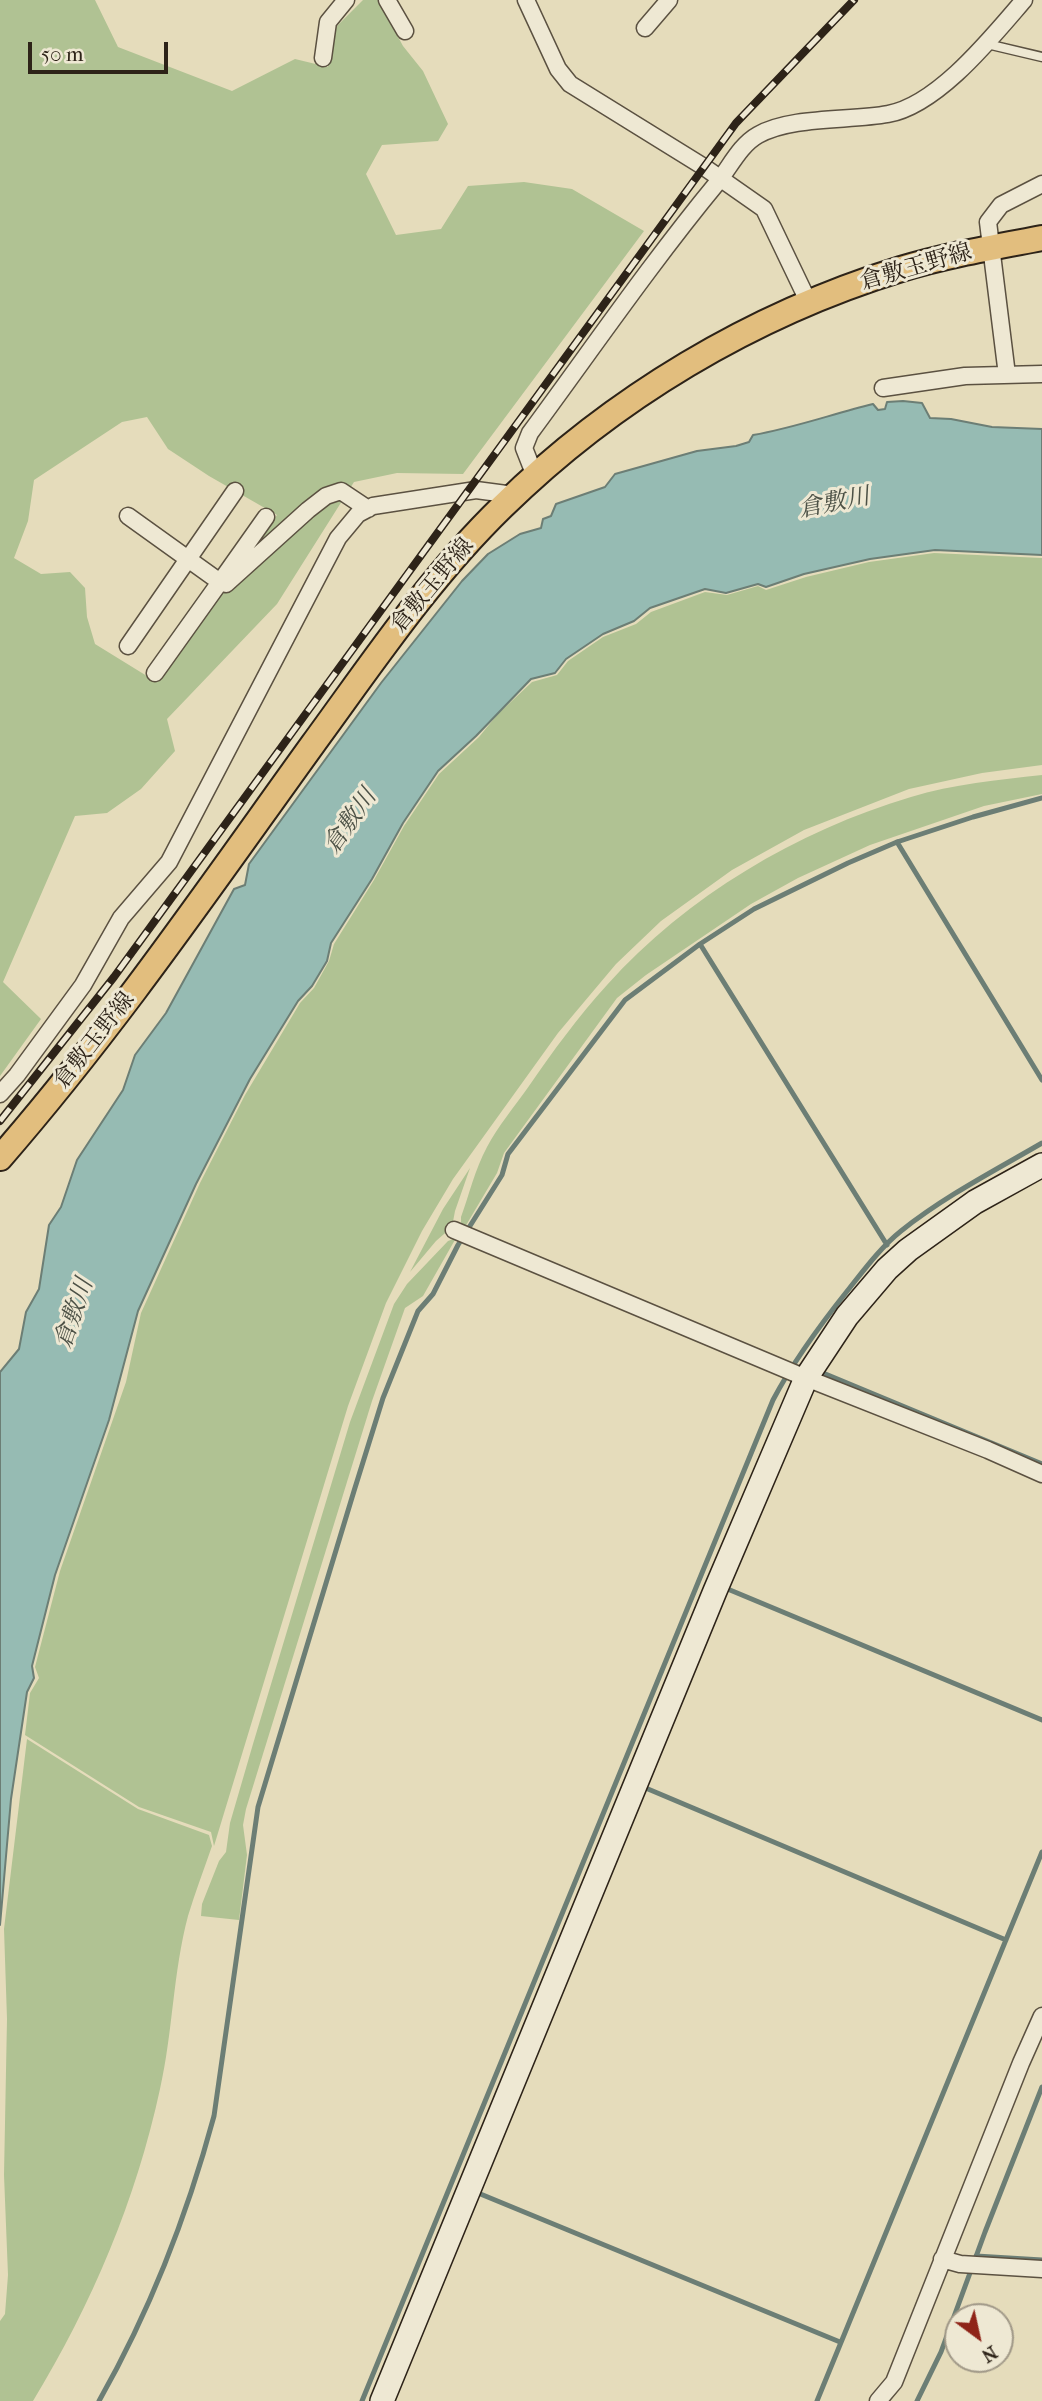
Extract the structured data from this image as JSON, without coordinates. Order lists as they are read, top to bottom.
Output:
{
  "streets": {
    "main road": ["倉敷玉野線"]
  },
  "water": ["倉敷川"],
  "scale_bar": "50 m",
  "north": "bottom right"
}
